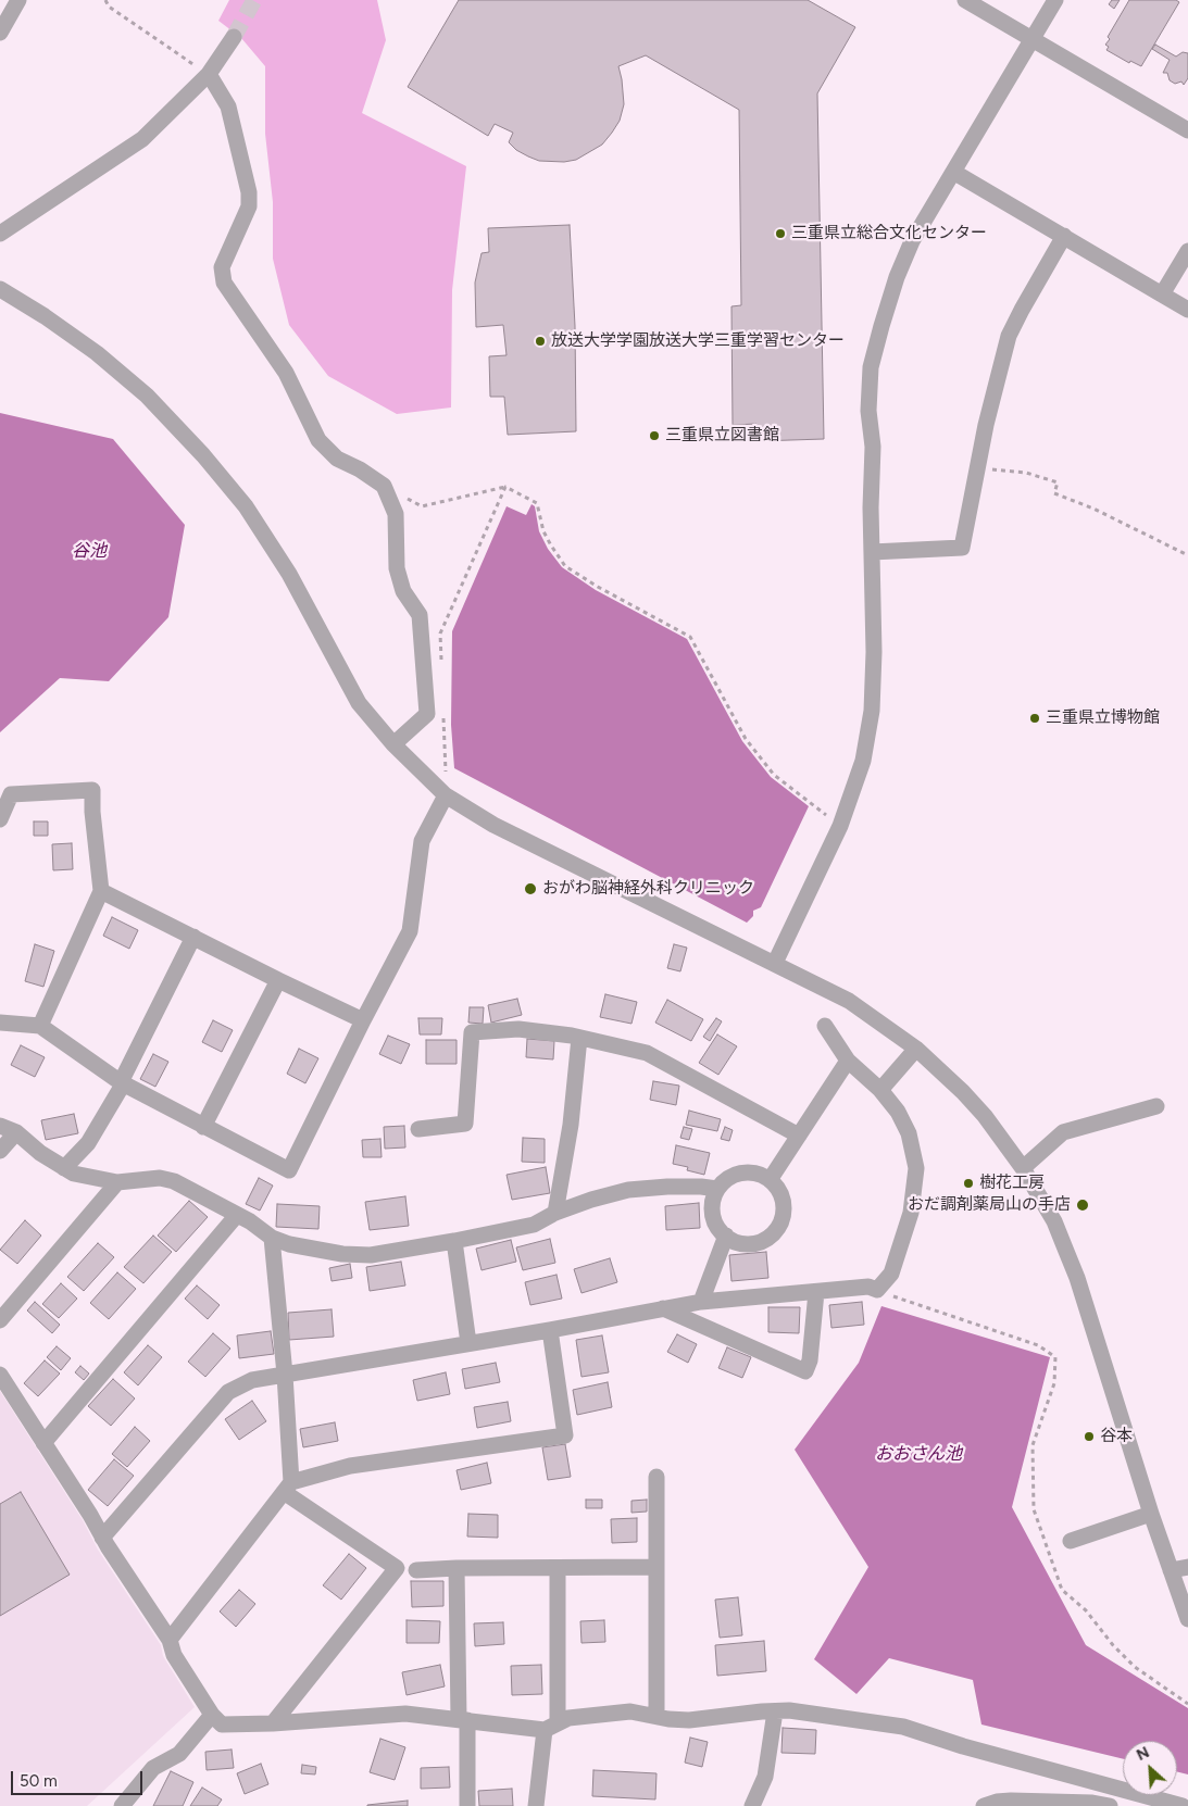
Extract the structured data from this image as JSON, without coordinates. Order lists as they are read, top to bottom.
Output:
{
  "water": ["谷池", "おおさん池"],
  "places": [
    "三重県立総合文化センター",
    "放送大学学園放送大学三重学習センター",
    "三重県立図書館",
    "三重県立博物館",
    "おがわ脳神経外科クリニック",
    "樹花工房",
    "おだ調剤薬局山の手店",
    "谷本"
  ],
  "scale_bar": "50 m",
  "north": "top left"
}
